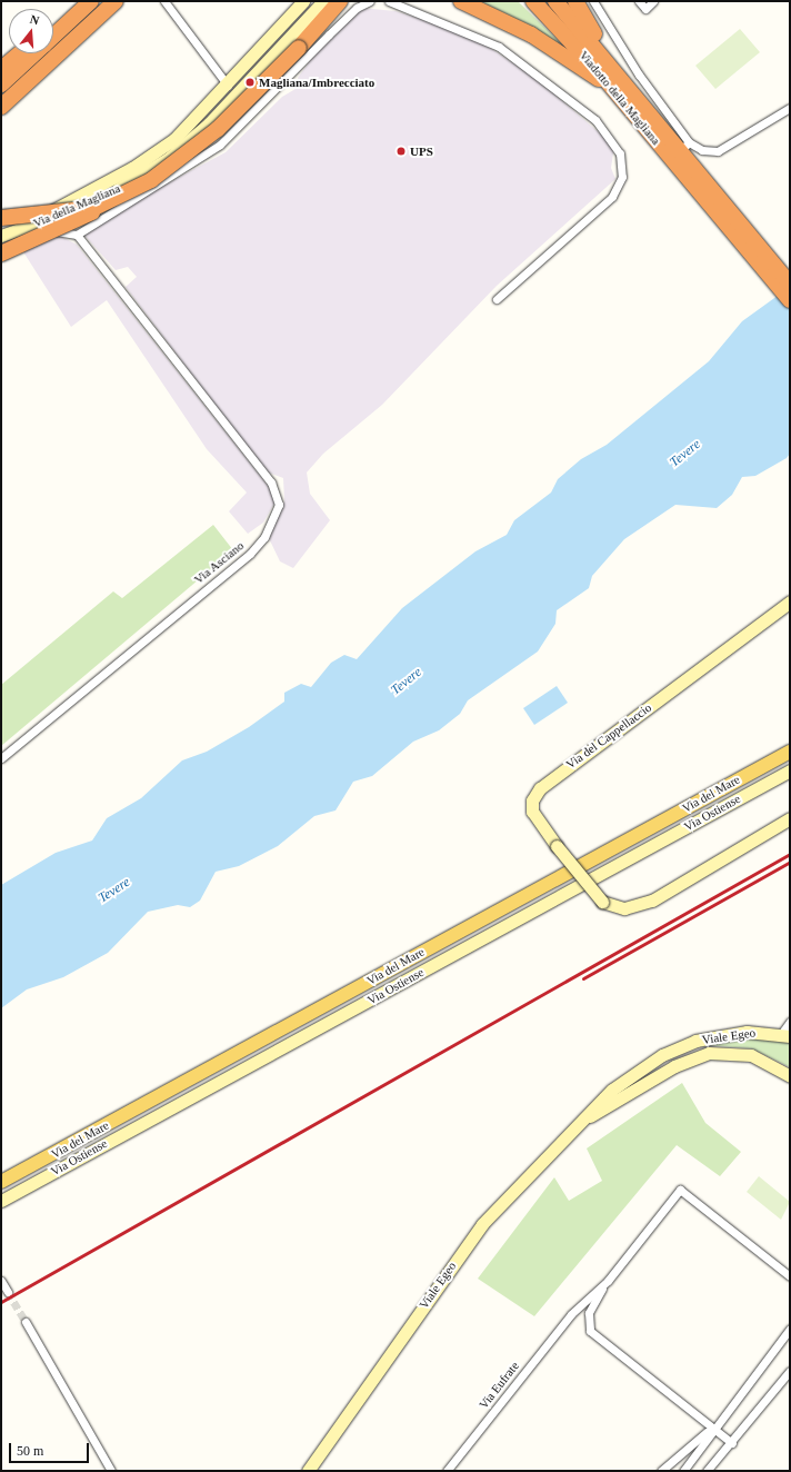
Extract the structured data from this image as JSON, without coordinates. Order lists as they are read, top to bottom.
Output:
{
  "streets": {
    "highway": ["Viadotto della Magliana"],
    "main road": [
      "Via della Magliana",
      "Via del Cappellaccio",
      "Via del Mare",
      "Via Ostiense",
      "Viale Egeo"
    ],
    "street": ["Via Asciano", "Via Eufrate"]
  },
  "crossings": [
    ["Via della Magliana", "Via Asciano"]
  ],
  "water": ["Tevere"],
  "places": ["Magliana/Imbrecciato", "UPS"],
  "scale_bar": "50 m",
  "north": "top"
}
